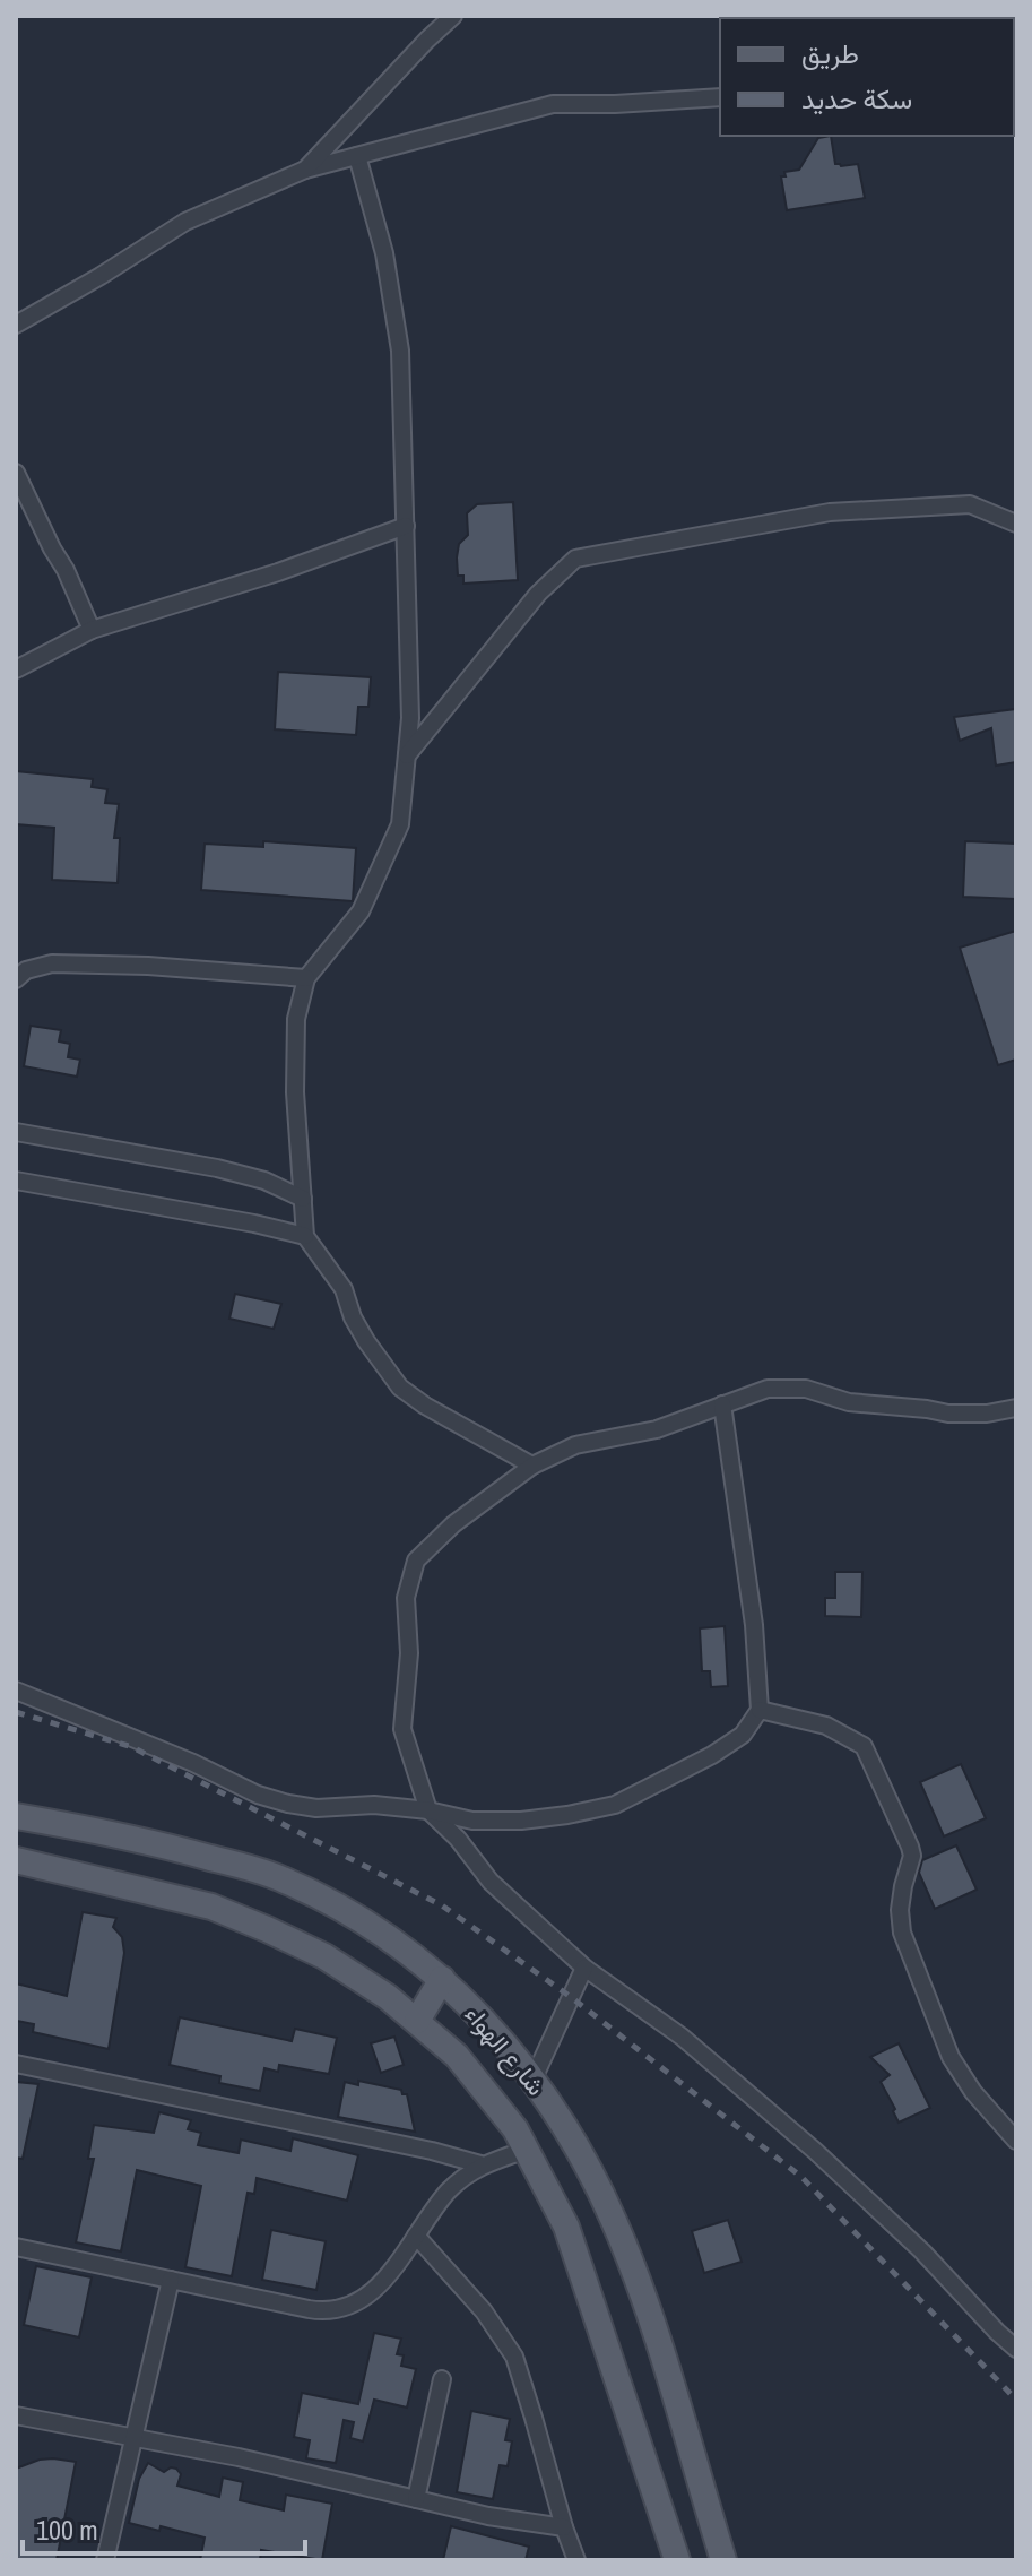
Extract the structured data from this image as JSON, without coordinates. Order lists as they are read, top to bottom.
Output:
{
  "streets": {
    "main road": ["شارع الهواء"]
  },
  "legend": ["طريق", "سكة حديد"],
  "scale_bar": "100 m"
}
